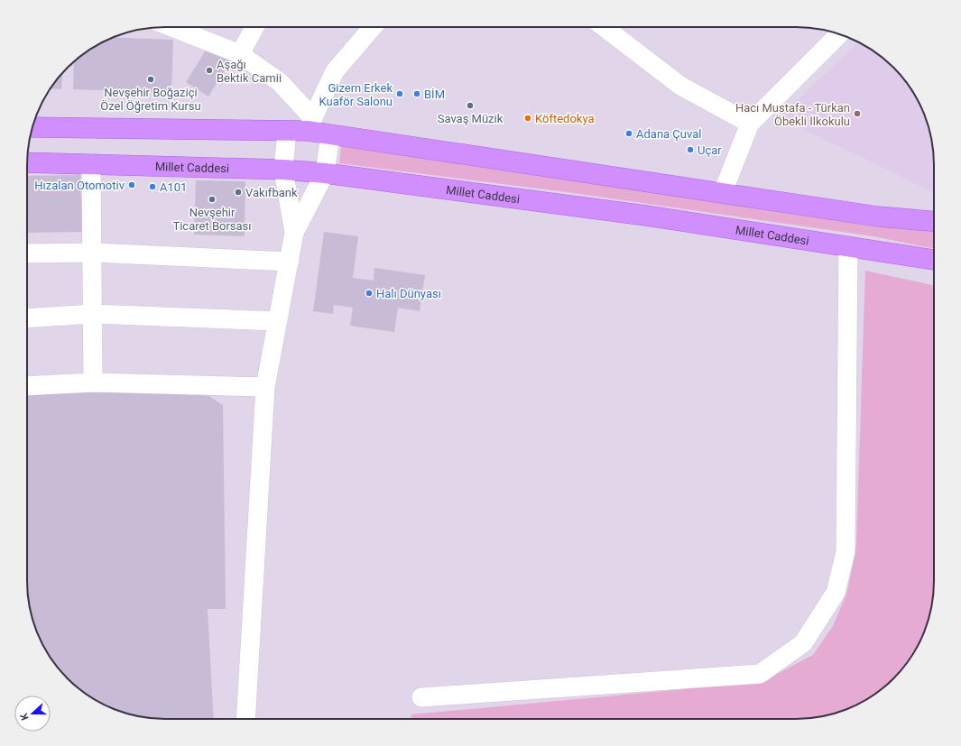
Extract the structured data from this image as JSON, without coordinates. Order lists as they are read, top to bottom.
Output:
{
  "streets": {
    "main road": ["Millet Caddesi"]
  },
  "places": [
    "Aşağı Bektik Camii",
    "Nevşehir Boğaziçi Özel Öğretim Kursu",
    "Gizem Erkek Kuaför Salonu",
    "BİM",
    "Savaş Müzik",
    "Hacı Mustafa - Türkan Öbekli İlkokulu",
    "Köftedokya",
    "Adana Çuval",
    "Uçar",
    "Hızalan Otomotiv",
    "A101",
    "Vakıfbank",
    "Nevşehir Ticaret Borsası",
    "Halı Dünyası"
  ],
  "north": "left"
}
